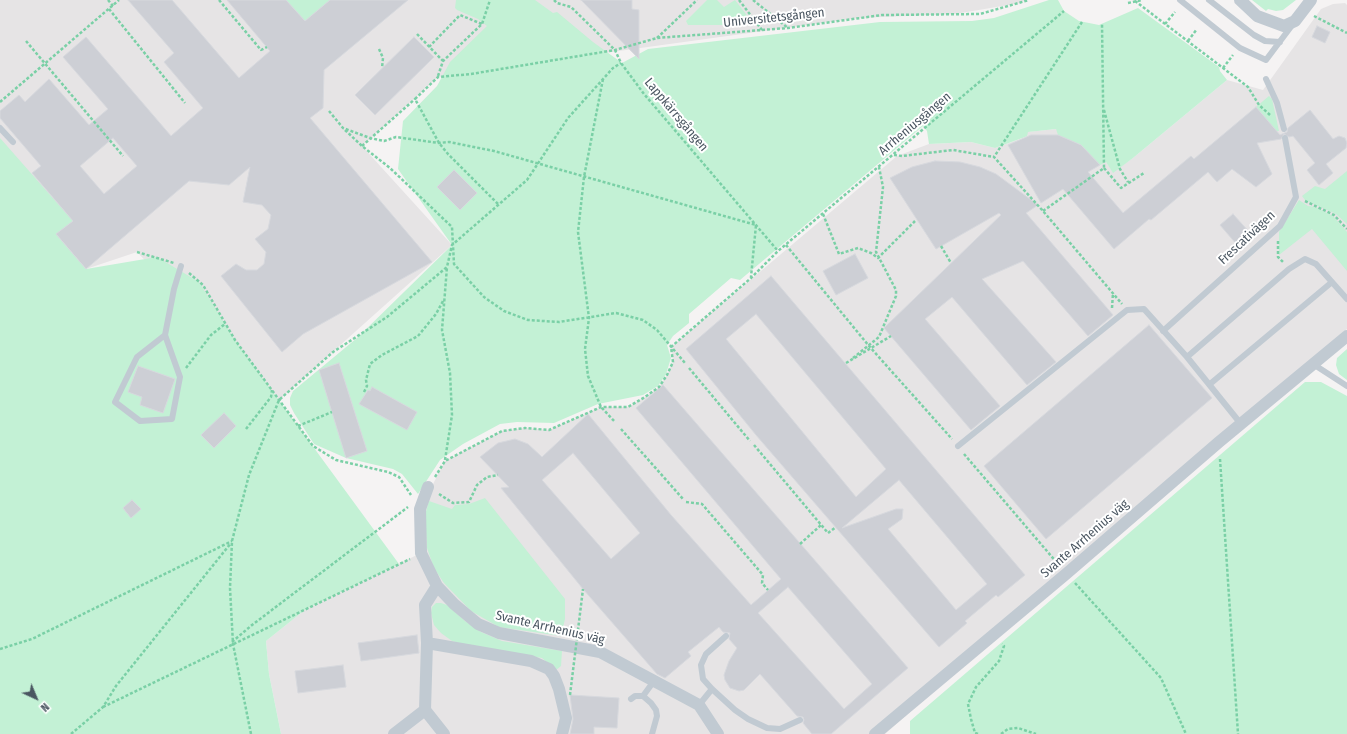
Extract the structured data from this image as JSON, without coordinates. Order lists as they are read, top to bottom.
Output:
{
  "streets": {
    "street": ["Svante Arrhenius väg"],
    "lane": ["Frescativägen"],
    "path": ["Universitetsgången", "Lappkärrsgången", "Arrheniusgången"]
  },
  "crossings": [
    ["Universitetsgången", "Lappkärrsgången"],
    ["Lappkärrsgången", "Arrheniusgången"]
  ],
  "north": "bottom right"
}
